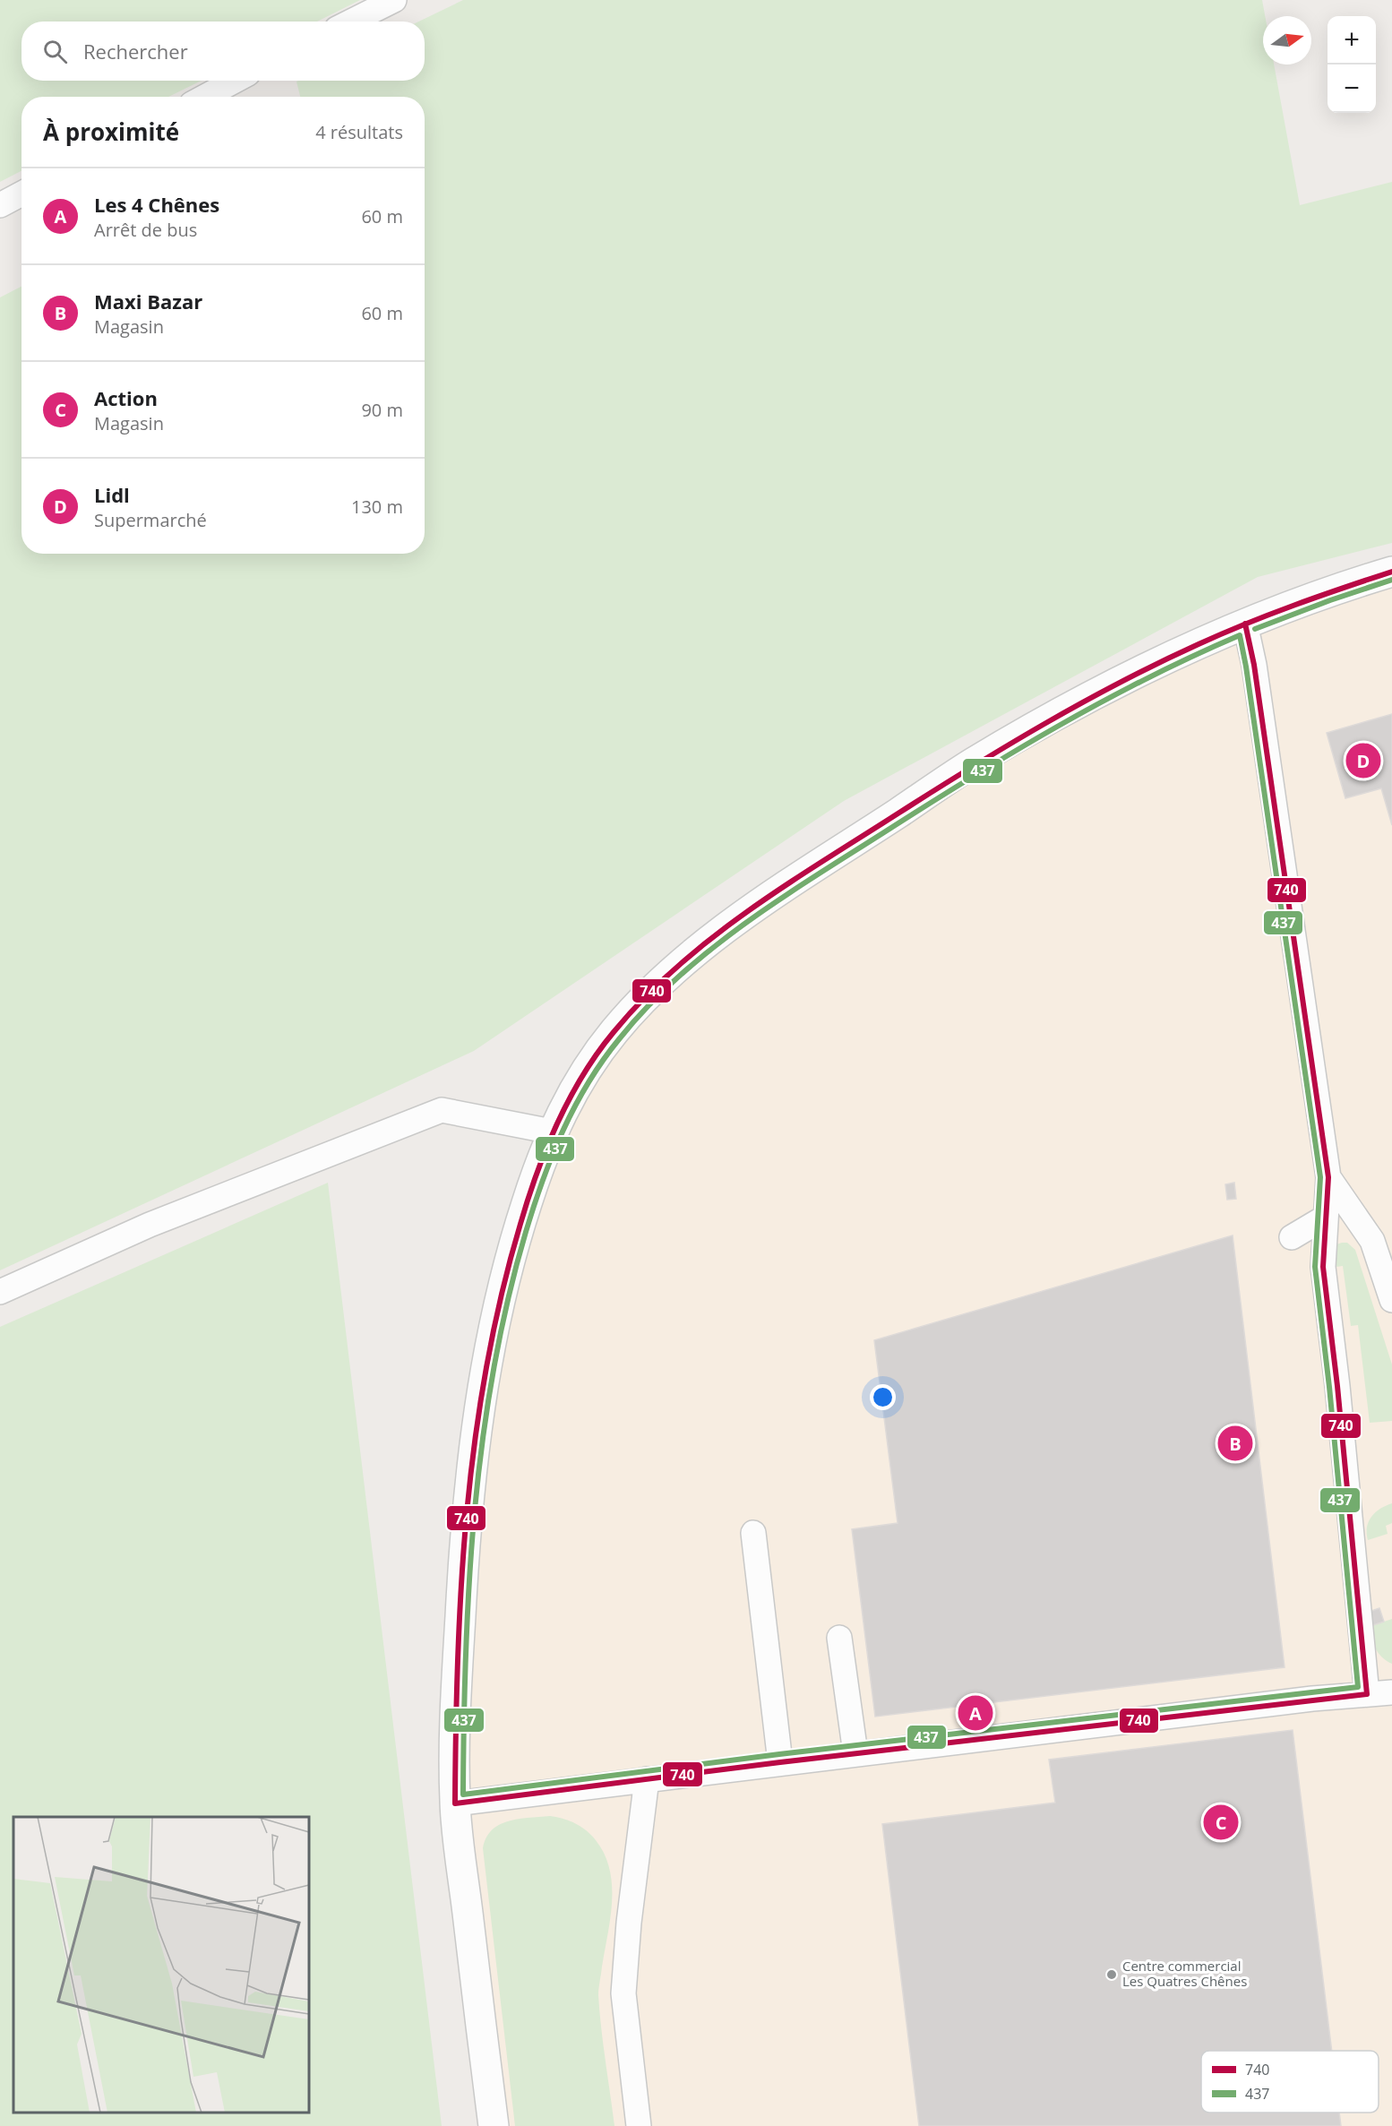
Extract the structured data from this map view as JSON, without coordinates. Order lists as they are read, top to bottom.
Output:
{
  "places": ["Centre commercial Les Quatres Chênes"],
  "lines": ["transit line 740", "transit line 437"],
  "legend": ["740", "437"],
  "north": "right",
  "page": {
    "map_buttons": ["+", "−"],
    "search": "Rechercher",
    "heading": ["À proximité", "4 résultats"],
    "list": [
      {
        "mark": "A",
        "name": "Les 4 Chênes",
        "note": "Arrêt de bus",
        "value": "60 m"
      },
      {
        "mark": "B",
        "name": "Maxi Bazar",
        "note": "Magasin",
        "value": "60 m"
      },
      {
        "mark": "C",
        "name": "Action",
        "note": "Magasin",
        "value": "90 m"
      },
      {
        "mark": "D",
        "name": "Lidl",
        "note": "Supermarché",
        "value": "130 m"
      }
    ],
    "pins": [
      "D",
      "B",
      "A",
      "C"
    ]
  }
}
